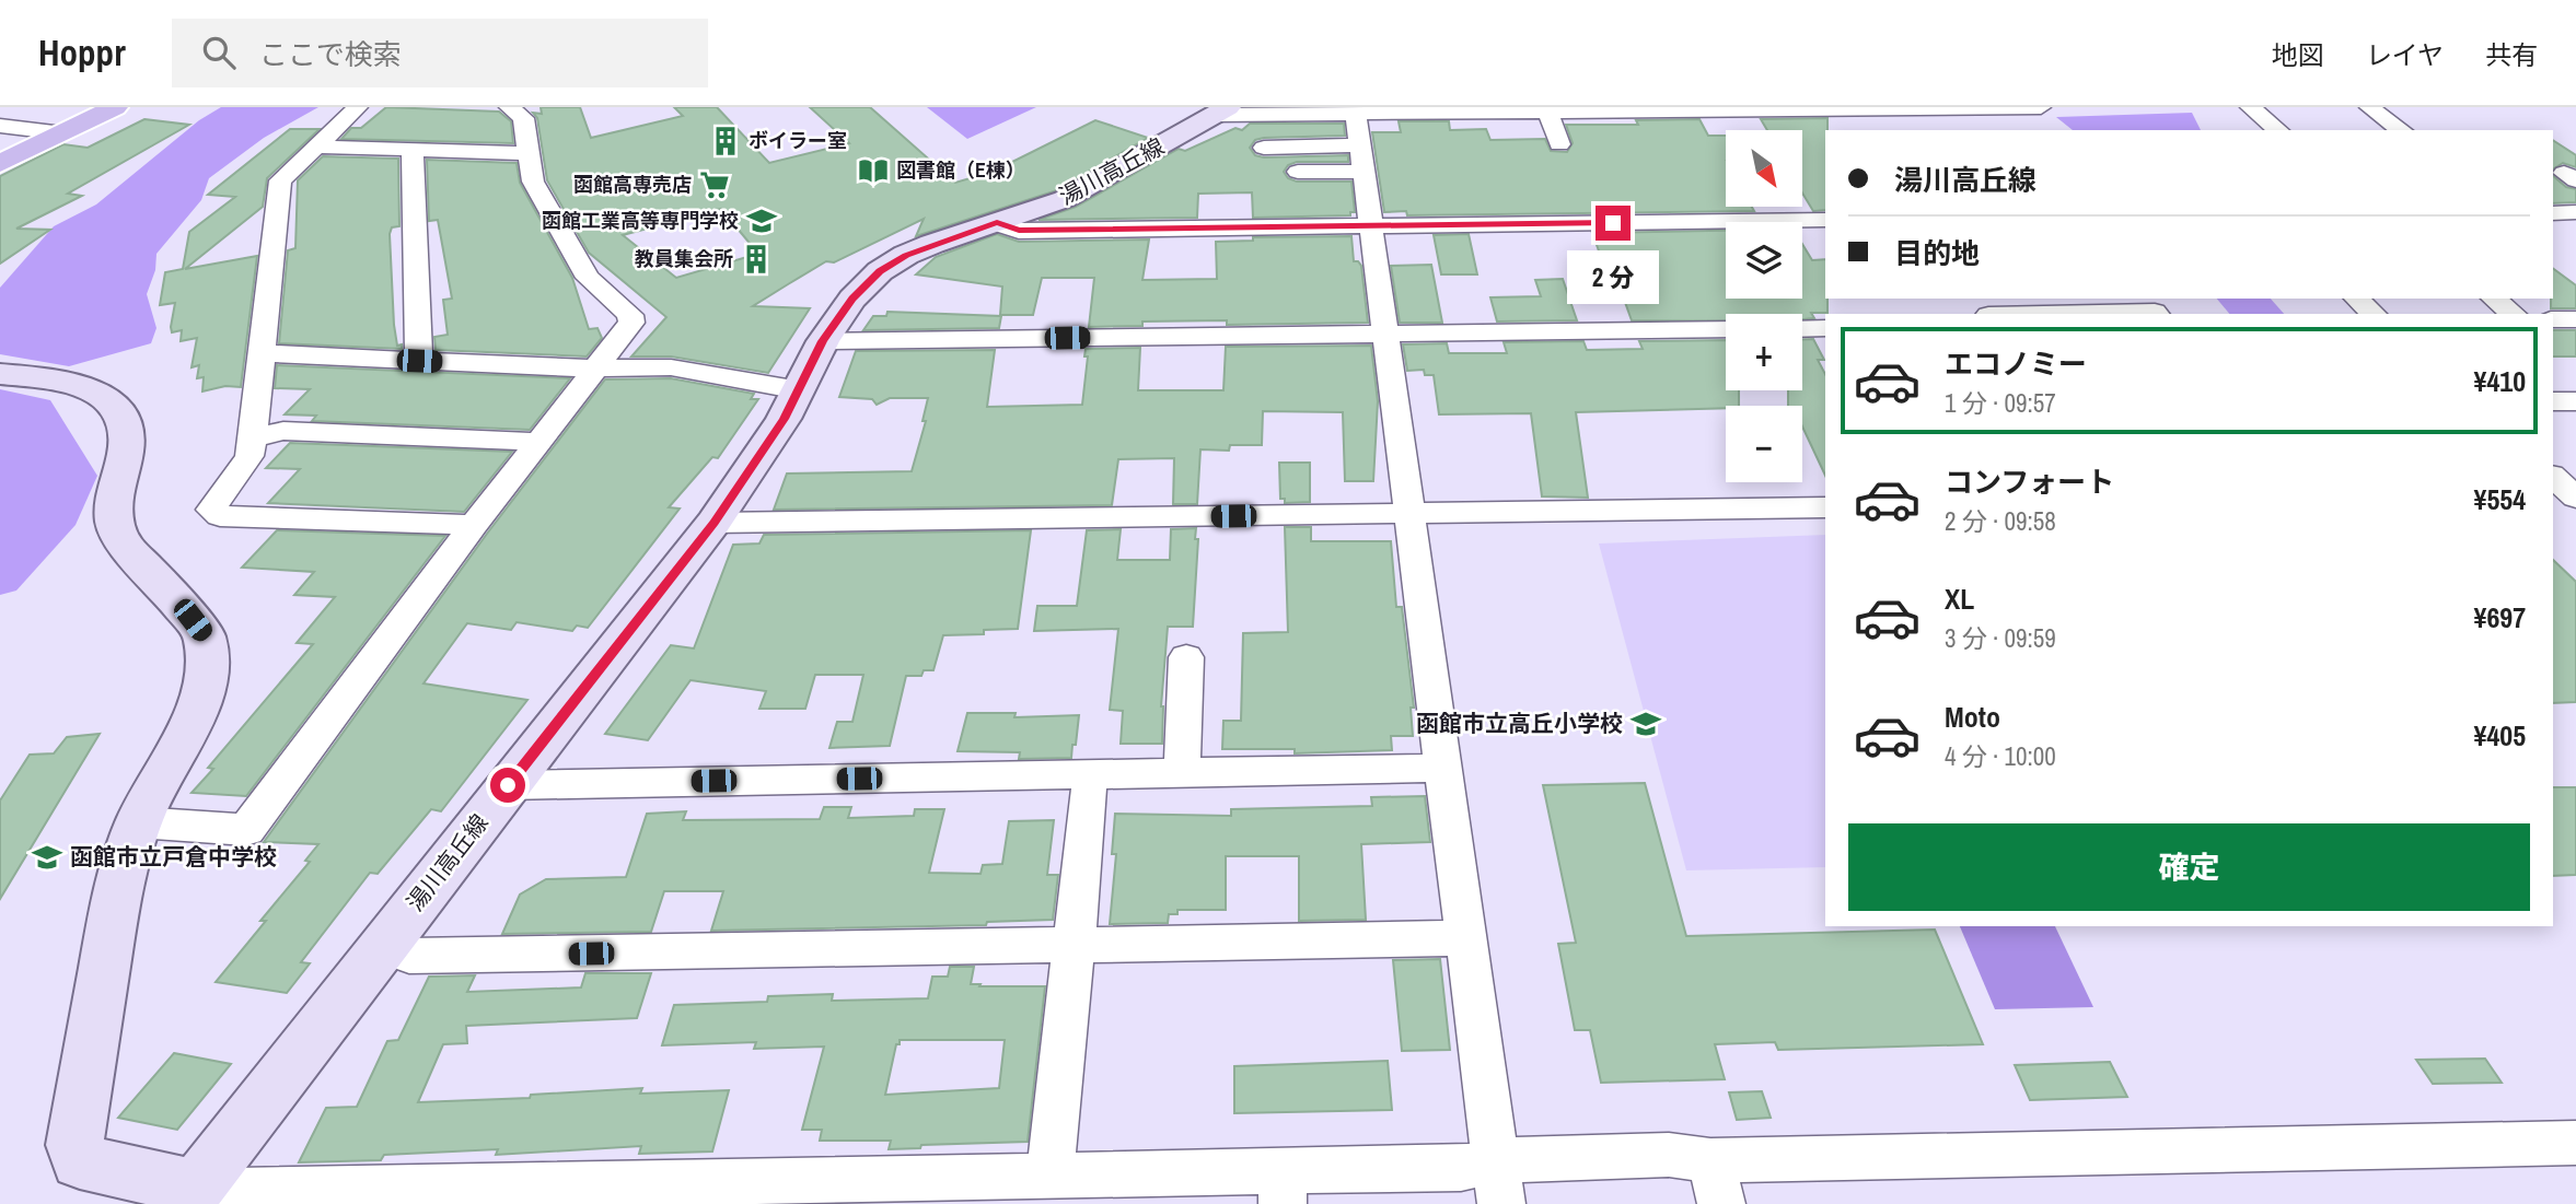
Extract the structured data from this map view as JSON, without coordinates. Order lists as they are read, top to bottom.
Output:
{
  "streets": {
    "street": ["湯川高丘線"]
  },
  "places": {
    "building": ["ボイラー室", "教員集会所"],
    "library": ["図書館（E棟）"],
    "supermarket": ["函館高専売店"],
    "school or university": ["函館工業高等専門学校", "函館市立高丘小学校", "函館市立戸倉中学校"]
  },
  "north": "bottom right",
  "page": {
    "header": "Hoppr",
    "search": "ここで検索",
    "nav": ["地図", "レイヤ", "共有"],
    "map_buttons": ["+", "−"],
    "banner": ["湯川高丘線", "目的地"],
    "bubble": "2 分",
    "list": [
      {
        "name": "エコノミー",
        "note": "1 分 · 09:57",
        "value": "¥410"
      },
      {
        "name": "コンフォート",
        "note": "2 分 · 09:58",
        "value": "¥554"
      },
      {
        "name": "XL",
        "note": "3 分 · 09:59",
        "value": "¥697"
      },
      {
        "name": "Moto",
        "note": "4 分 · 10:00",
        "value": "¥405"
      }
    ],
    "buttons": "確定"
  }
}
